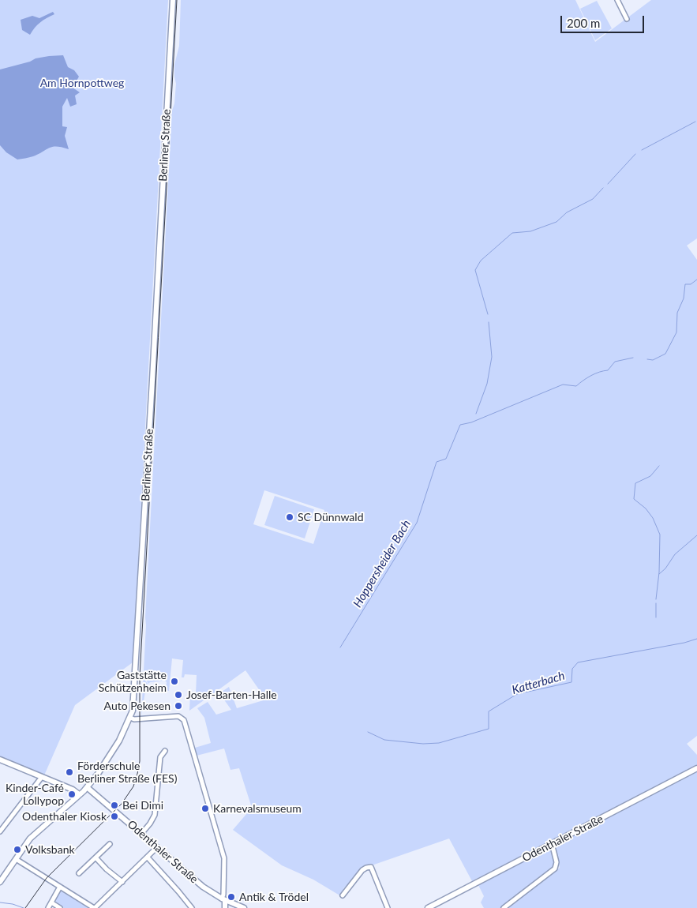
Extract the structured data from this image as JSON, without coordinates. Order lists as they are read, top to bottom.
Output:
{
  "streets": {
    "main road": ["Berliner Straße", "Odenthaler Straße"]
  },
  "crossings": [
    ["Berliner Straße", "Odenthaler Straße"]
  ],
  "water": ["Hoppersheider Bach", "Katterbach"],
  "parks": ["Am Hornpottweg"],
  "places": [
    "SC Dünnwald",
    "Gaststätte Schützenheim",
    "Josef-Barten-Halle",
    "Auto Pekesen",
    "Förderschule Berliner Straße (FES)",
    "Kinder-Café Lollypop",
    "Bei Dimi",
    "Karnevalsmuseum",
    "Odenthaler Kiosk",
    "Volksbank",
    "Antik & Trödel"
  ],
  "scale_bar": "200 m"
}
